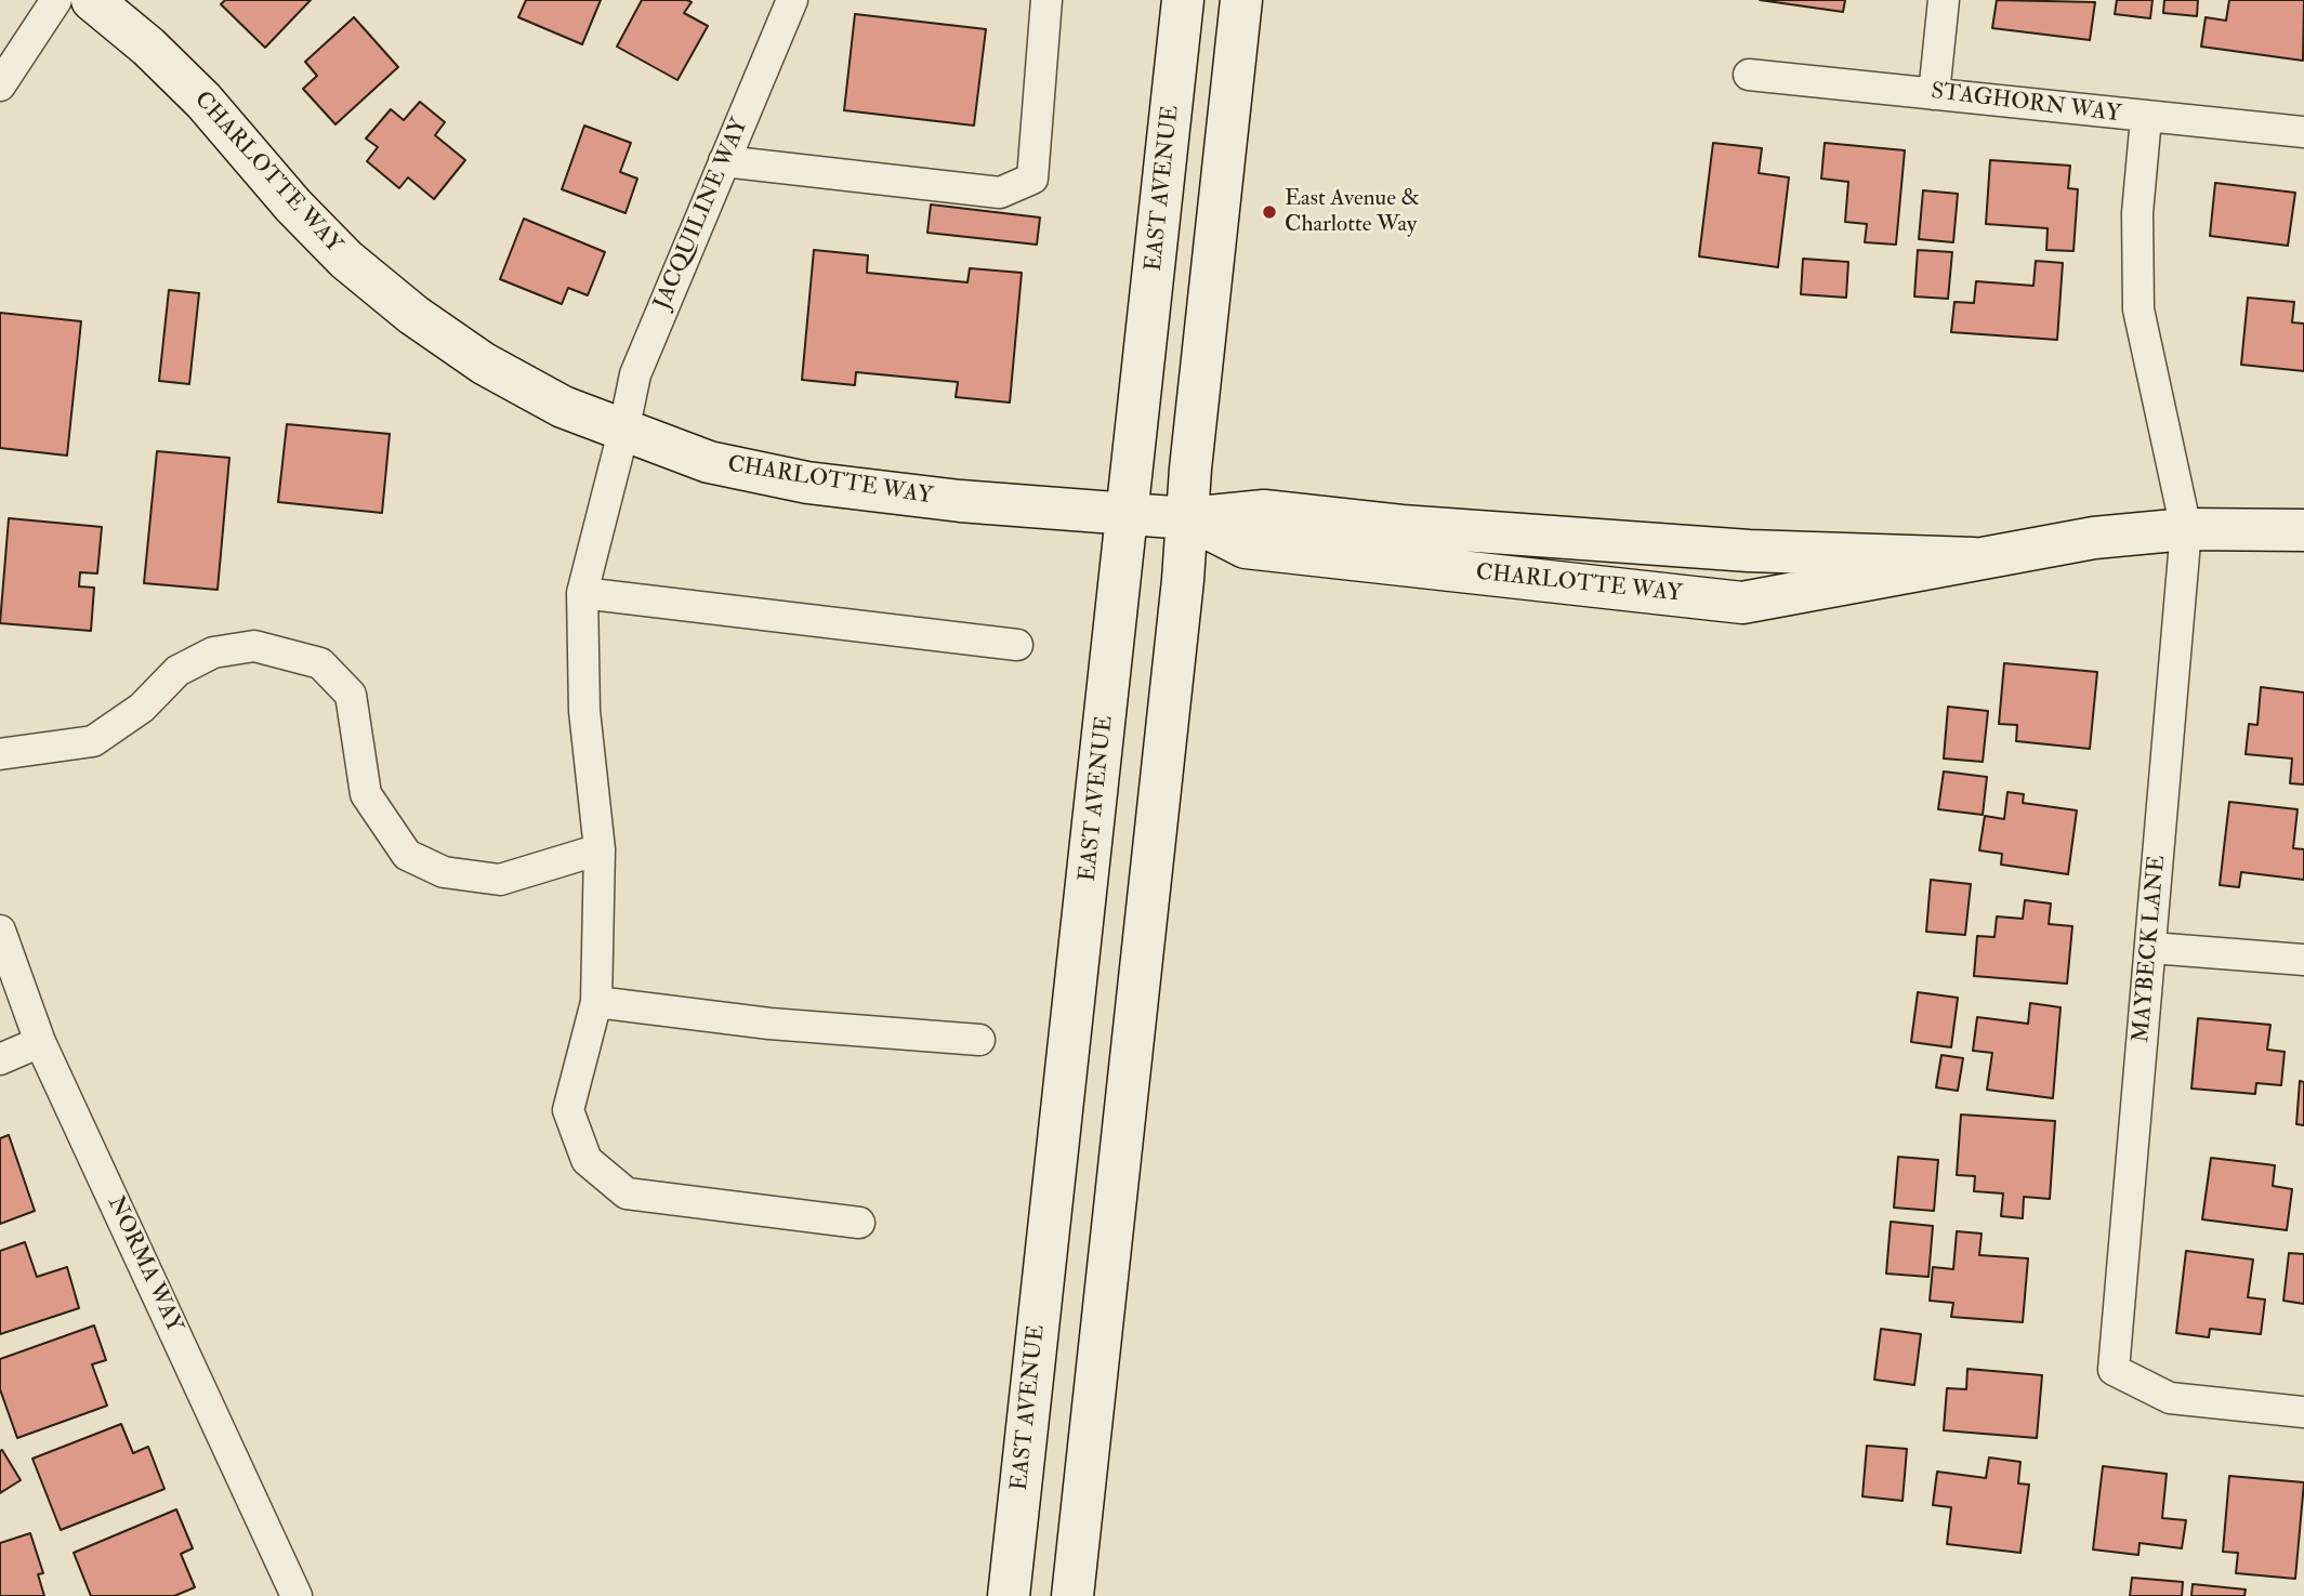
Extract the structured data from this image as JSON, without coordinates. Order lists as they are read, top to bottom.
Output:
{
  "streets": {
    "main road": ["CHARLOTTE WAY", "EAST AVENUE"],
    "street": [
      "STAGHORN WAY",
      "JACQUILINE WAY",
      "MAYBECK LANE",
      "NORMA WAY"
    ]
  },
  "crossings": [
    ["STAGHORN WAY", "MAYBECK LANE"],
    ["CHARLOTTE WAY", "EAST AVENUE"],
    ["CHARLOTTE WAY", "JACQUILINE WAY"],
    ["CHARLOTTE WAY", "MAYBECK LANE"]
  ],
  "places": ["East Avenue & Charlotte Way"]
}
